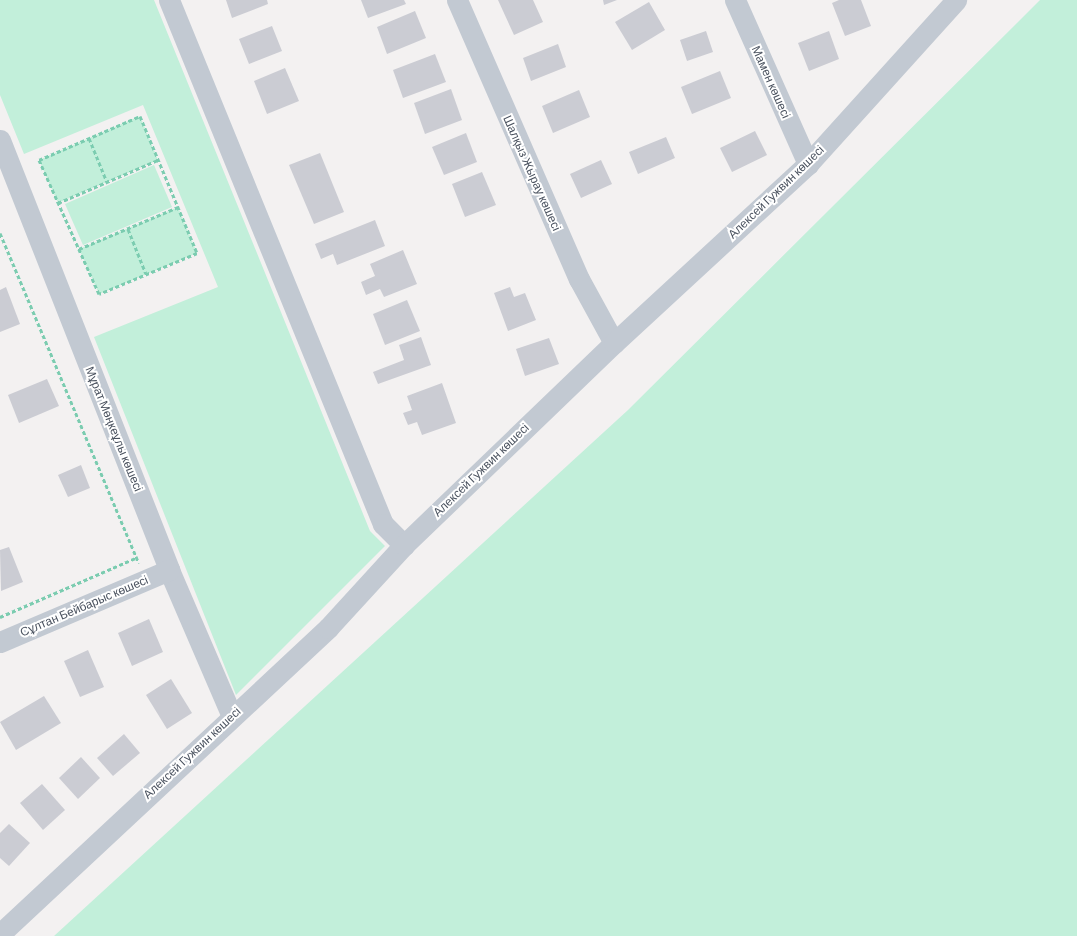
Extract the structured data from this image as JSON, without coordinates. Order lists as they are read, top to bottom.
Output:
{
  "streets": {
    "street": [
      "Мамен көшесі",
      "Шалқыз Жырау көшесі",
      "Алексей Гужвин көшесі",
      "Мұрат Мөңкеұлы көшесі",
      "Сұлтан Бейбарыс көшесі"
    ]
  },
  "crossings": [
    ["Мамен көшесі", "Алексей Гужвин көшесі"],
    ["Шалқыз Жырау көшесі", "Алексей Гужвин көшесі"],
    ["Алексей Гужвин көшесі", "Мұрат Мөңкеұлы көшесі"],
    ["Мұрат Мөңкеұлы көшесі", "Сұлтан Бейбарыс көшесі"]
  ]
}
